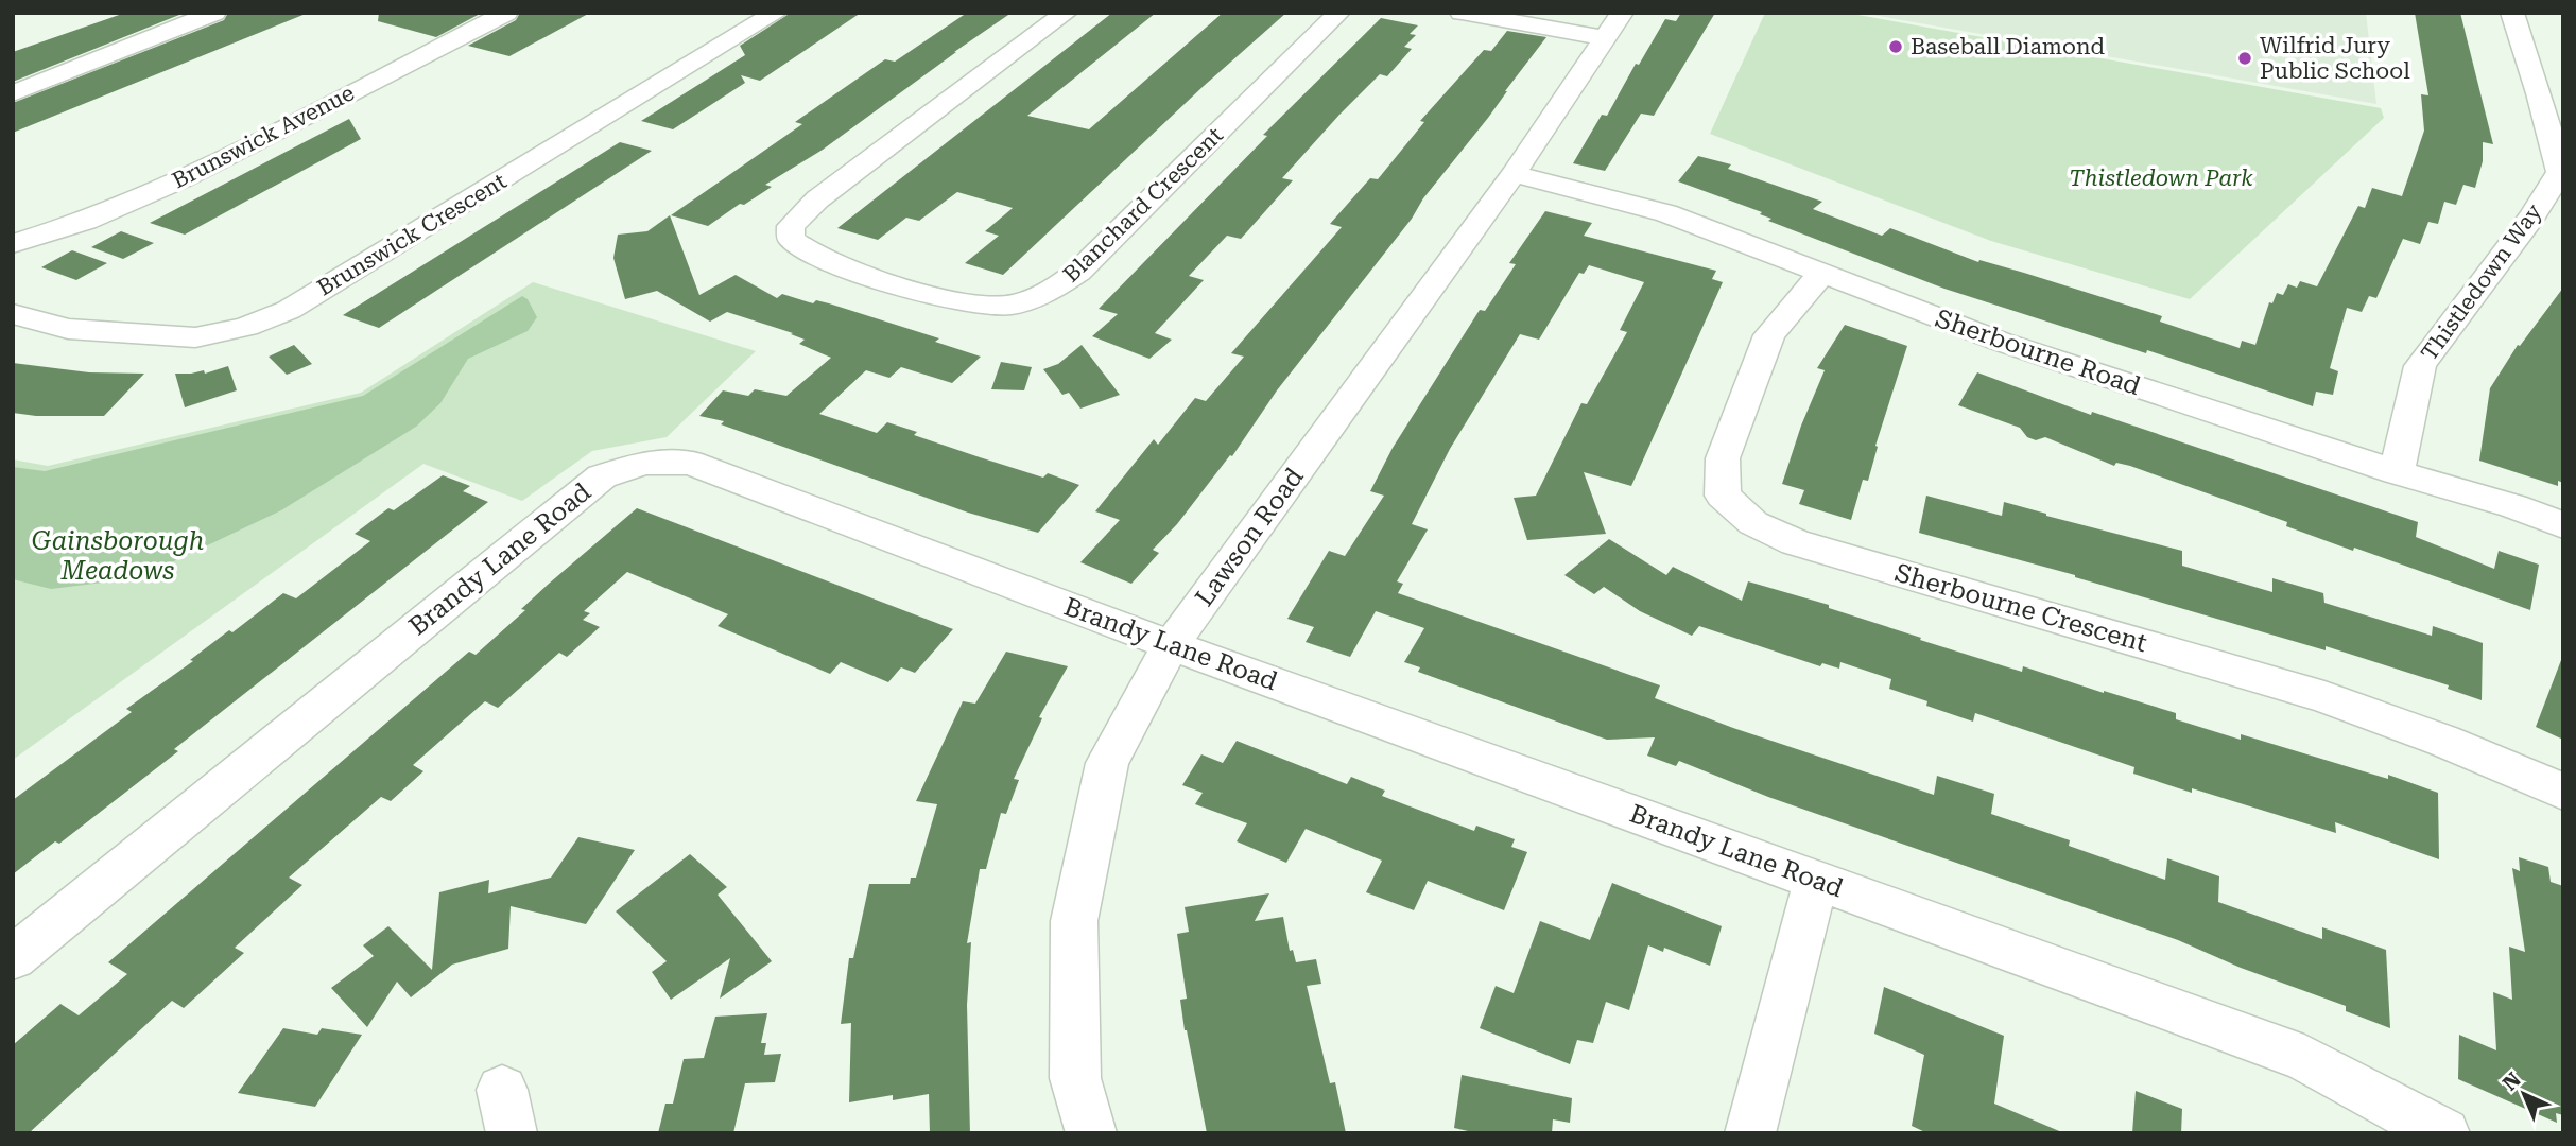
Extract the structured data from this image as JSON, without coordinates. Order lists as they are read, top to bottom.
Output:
{
  "streets": {
    "street": [
      "Brunswick Avenue",
      "Blanchard Crescent",
      "Brunswick Crescent",
      "Thistledown Way",
      "Sherbourne Road",
      "Lawson Road",
      "Brandy Lane Road",
      "Sherbourne Crescent"
    ]
  },
  "crossings": [
    ["Thistledown Way", "Sherbourne Road"],
    ["Sherbourne Road", "Lawson Road"],
    ["Sherbourne Road", "Sherbourne Crescent"],
    ["Lawson Road", "Brandy Lane Road"]
  ],
  "parks": ["Thistledown Park", "Gainsborough Meadows"],
  "places": ["Baseball Diamond", "Wilfrid Jury Public School"],
  "north": "top left"
}
